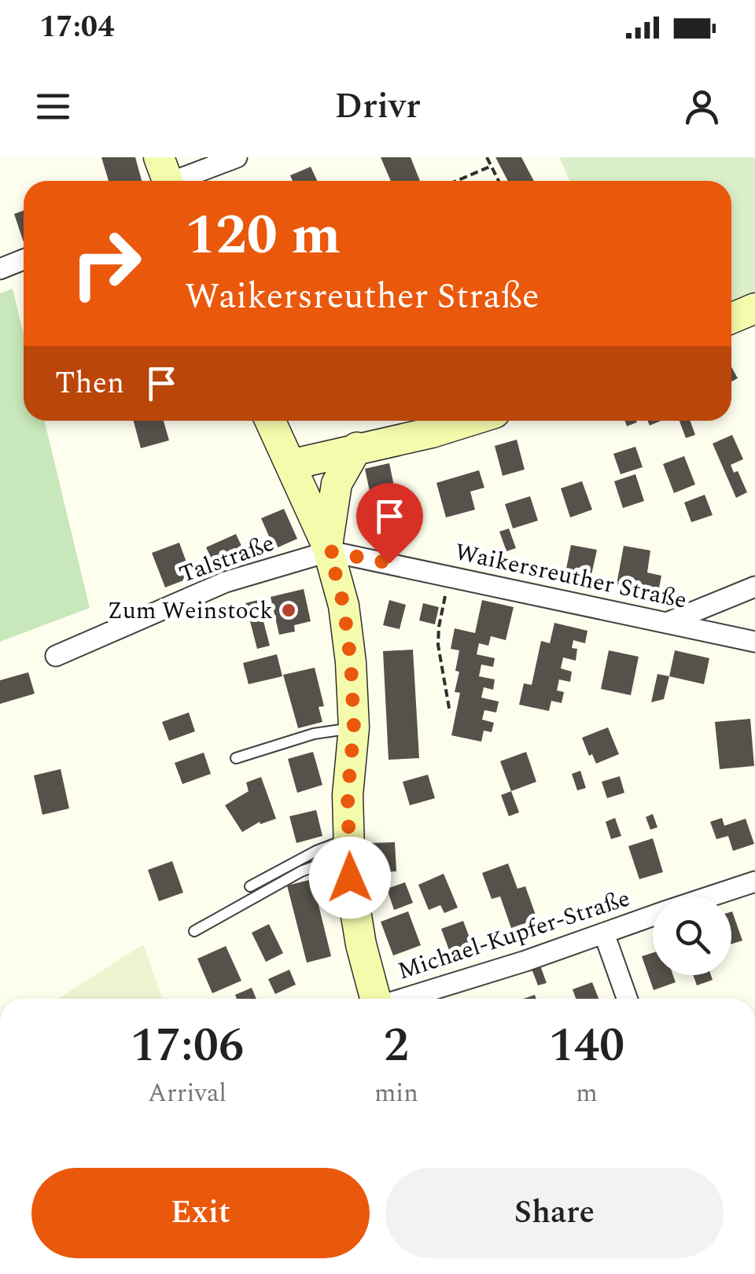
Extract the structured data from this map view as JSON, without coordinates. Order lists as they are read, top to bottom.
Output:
{
  "streets": {
    "street": ["Talstraße", "Waikersreuther Straße", "Michael-Kupfer-Straße"]
  },
  "crossings": [
    ["Talstraße", "Waikersreuther Straße"]
  ],
  "places": ["Zum Weinstock"],
  "page": {
    "status": "17:04",
    "header": "Drivr",
    "turn": ["120 m", "Waikersreuther Straße"],
    "then": "Then",
    "eta": [
      "17:06",
      "Arrival",
      "2",
      "min",
      "140",
      "m"
    ],
    "buttons": ["Exit", "Share"]
  }
}
